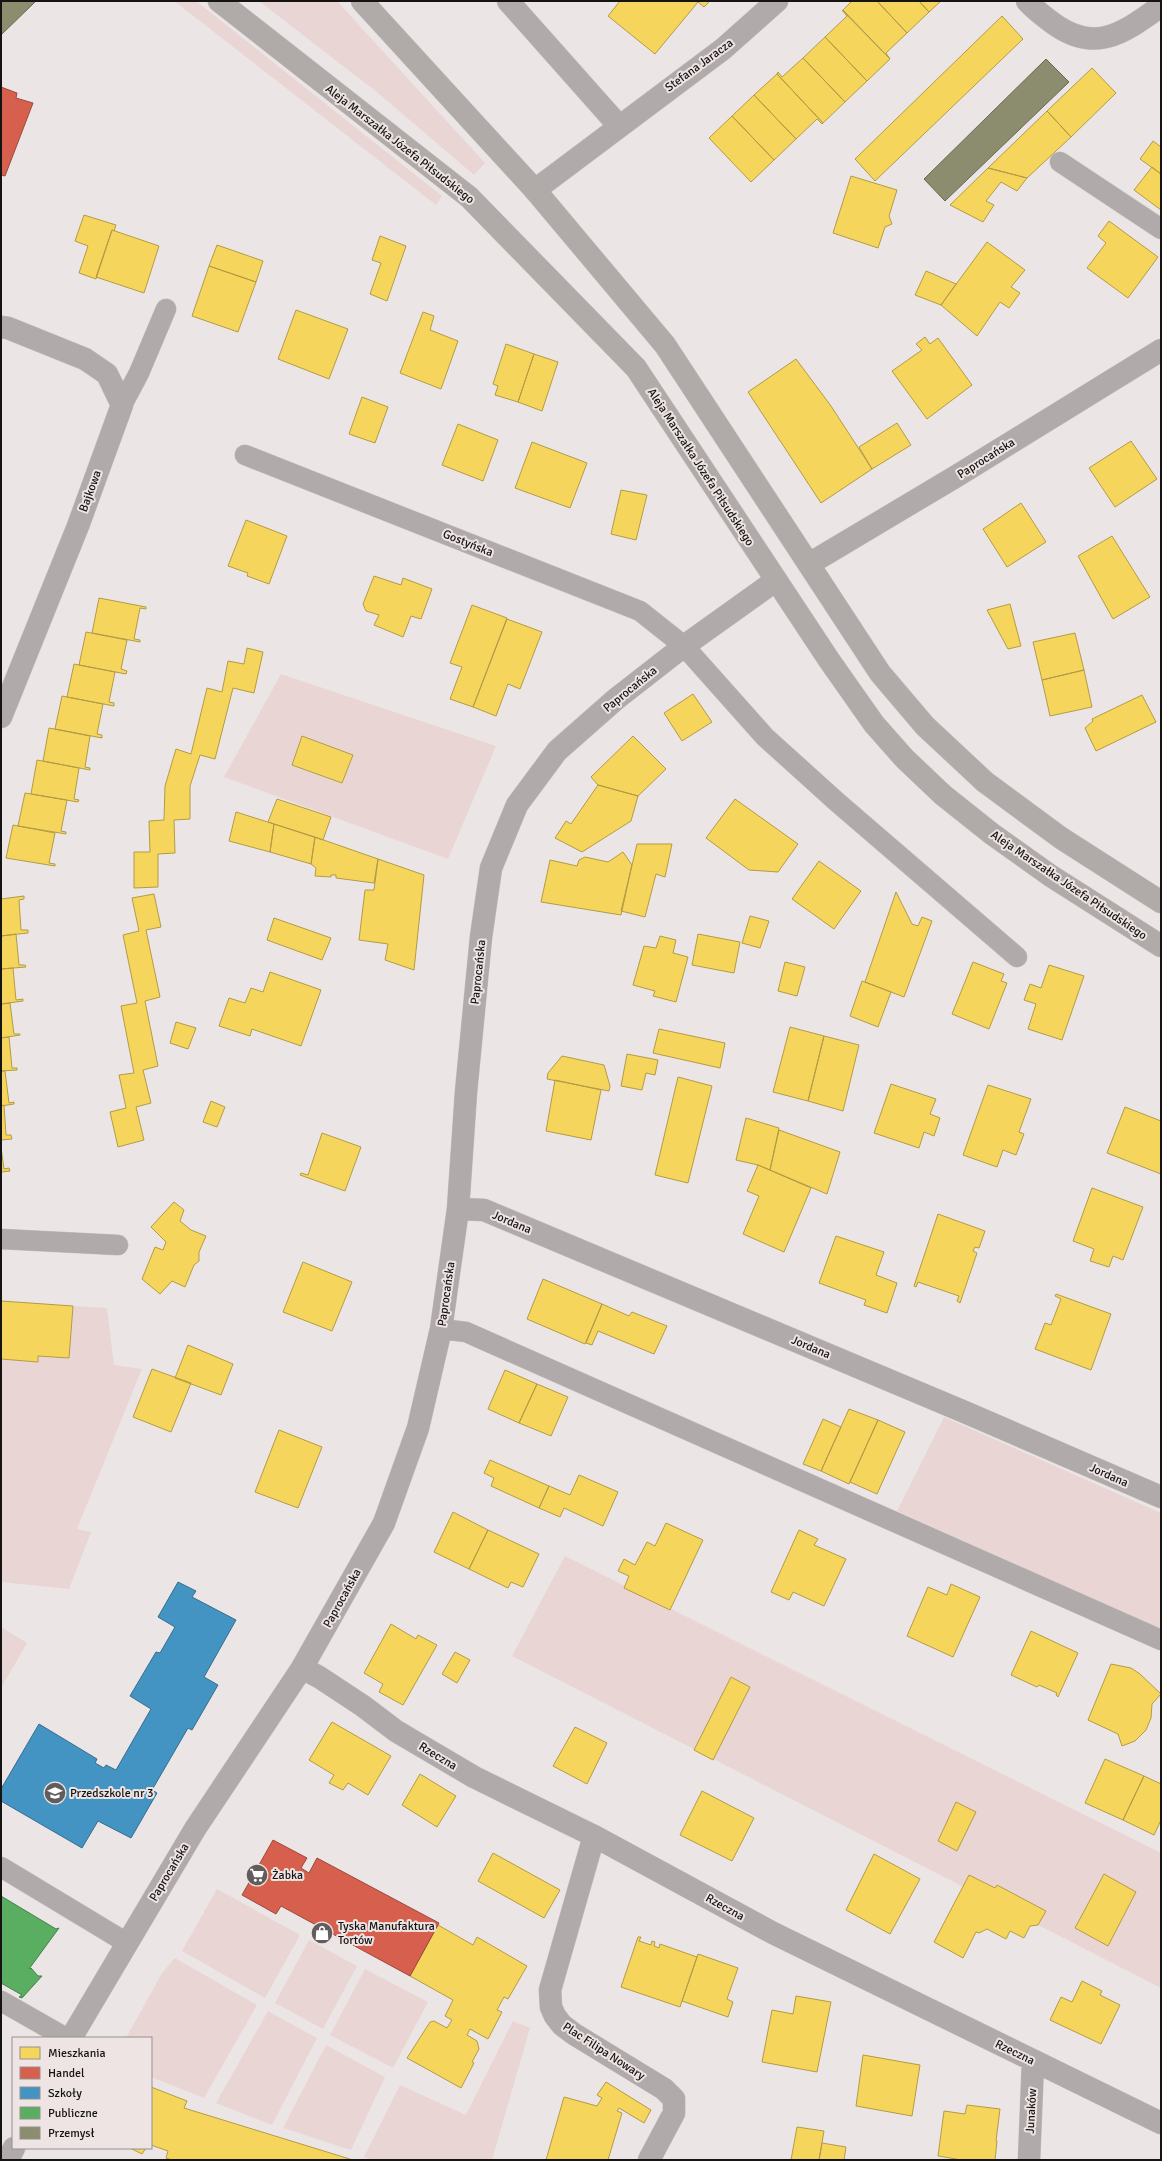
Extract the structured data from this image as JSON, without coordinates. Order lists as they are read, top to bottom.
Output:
{
  "streets": {
    "main road": ["Aleja Marszałka Józefa Piłsudskiego"],
    "street": [
      "Stefana Jaracza",
      "Paprocańska",
      "Bajkowa",
      "Jordana",
      "Rzeczna",
      "Plac Filipa Nowary",
      "Junaków"
    ],
    "lane": ["Gostyńska"]
  },
  "crossings": [
    ["Aleja Marszałka Józefa Piłsudskiego", "Paprocańska"],
    ["Paprocańska", "Gostyńska"],
    ["Paprocańska", "Jordana"],
    ["Paprocańska", "Rzeczna"],
    ["Rzeczna", "Plac Filipa Nowary"],
    ["Rzeczna", "Junaków"]
  ],
  "places": {
    "school or university": ["Przedszkole nr 3"],
    "supermarket": ["Żabka"],
    "shop": ["Tyska Manufaktura Tortów"]
  },
  "legend": [
    "Mieszkania",
    "Handel",
    "Szkoły",
    "Publiczne",
    "Przemysł"
  ]
}
